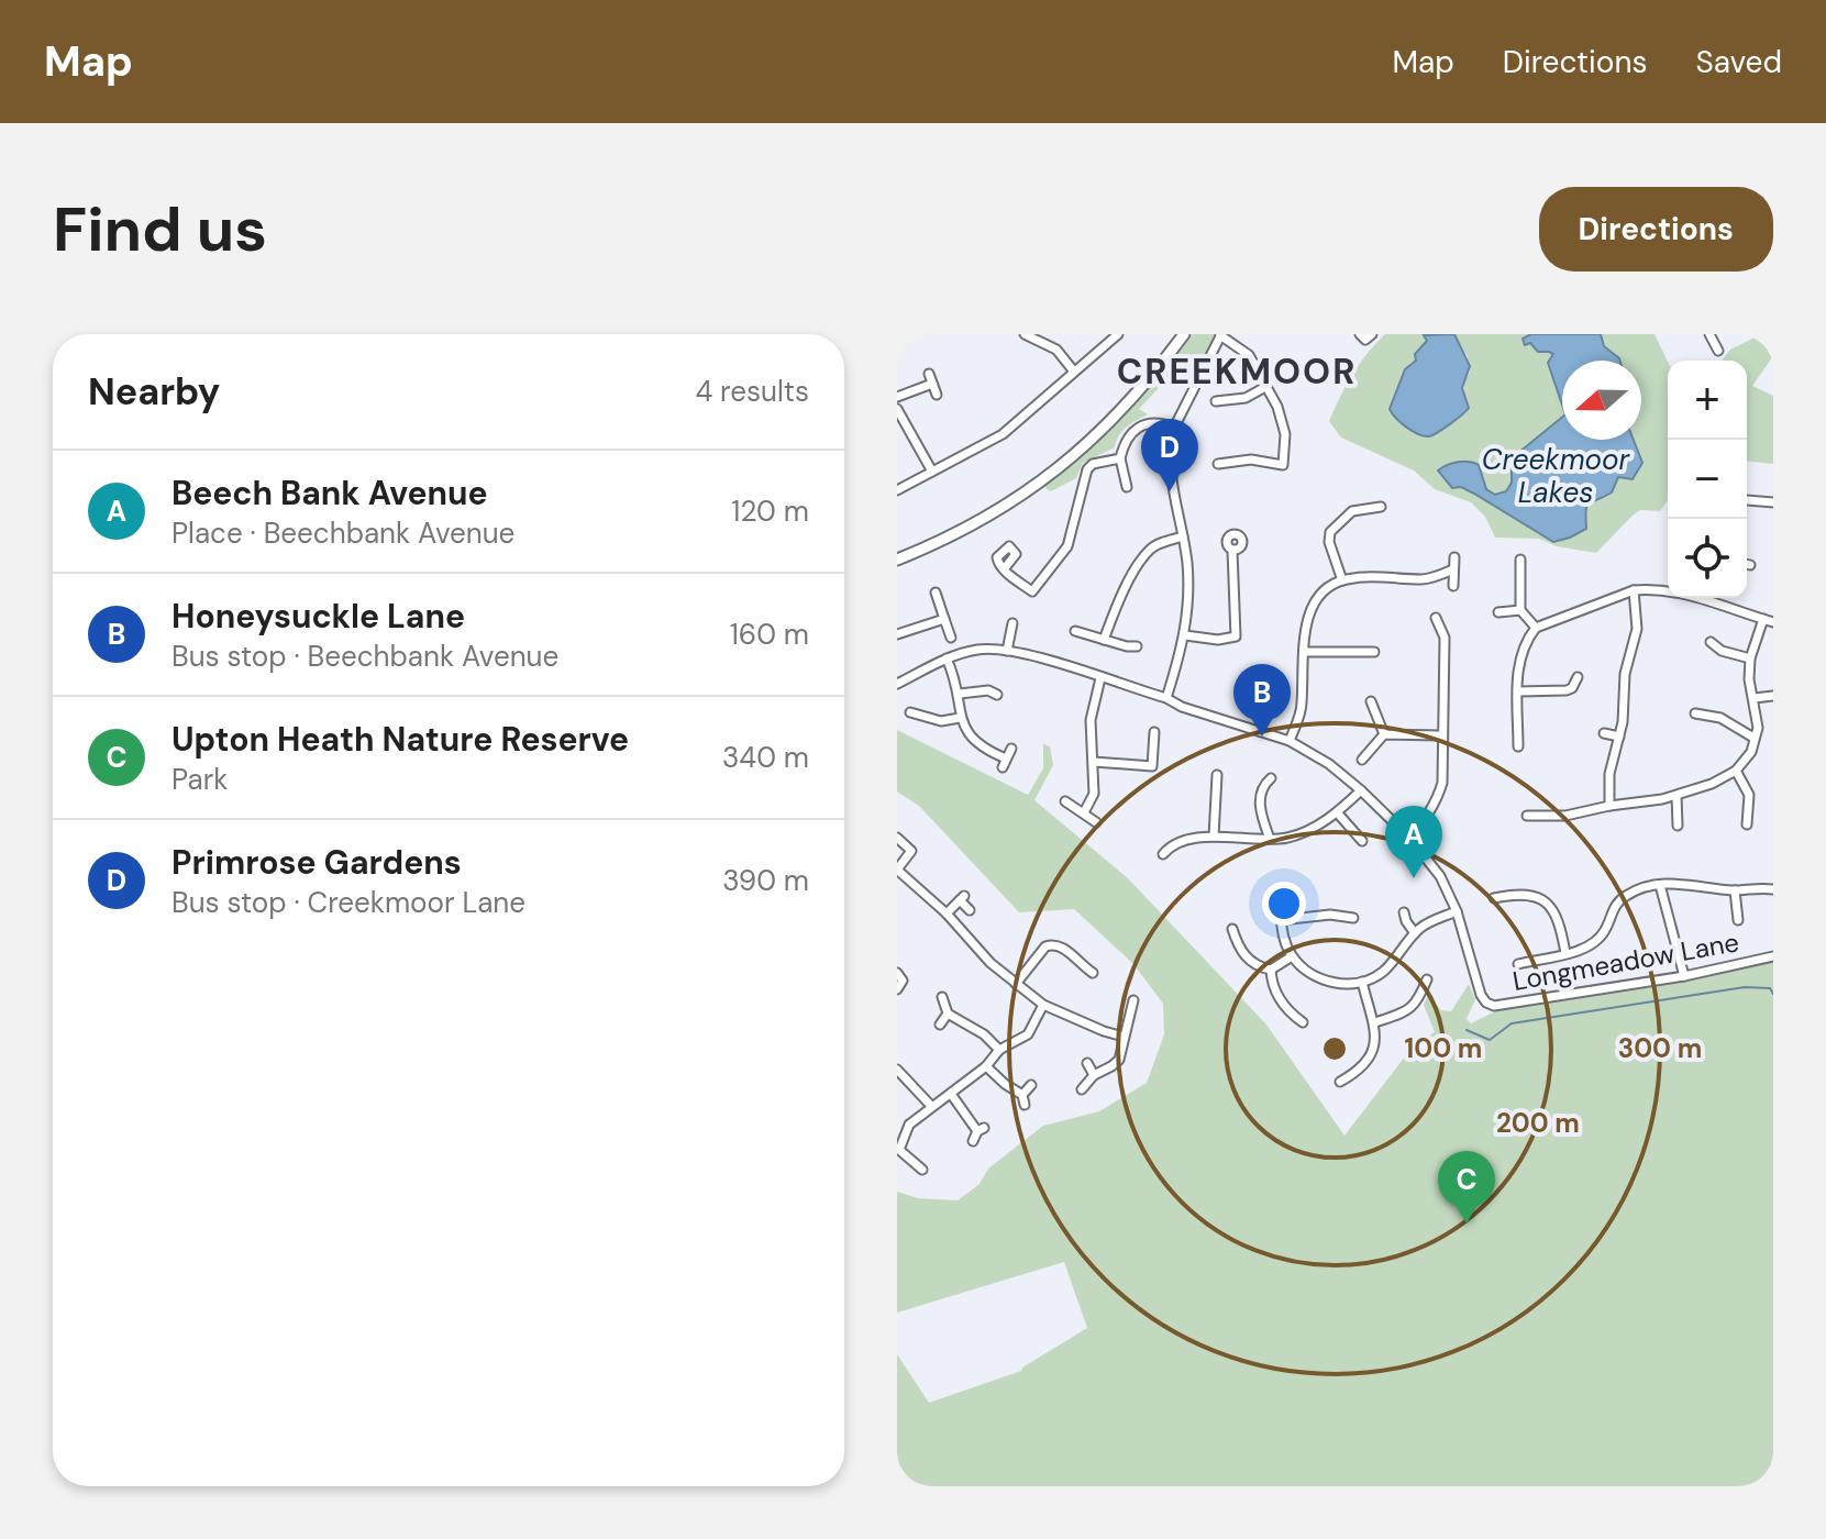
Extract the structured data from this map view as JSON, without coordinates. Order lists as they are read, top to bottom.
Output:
{
  "streets": {
    "street": ["Longmeadow Lane"]
  },
  "districts": ["CREEKMOOR"],
  "water": ["Creekmoor Lakes"],
  "north": "left",
  "page": {
    "header": "Map",
    "nav": ["Map", "Directions", "Saved"],
    "buttons": "Directions",
    "title": "Find us",
    "heading": ["Nearby", "4 results"],
    "map_buttons": ["+", "−"],
    "pins": [
      "D",
      "B",
      "A",
      "C"
    ],
    "list": [
      {
        "mark": "A",
        "name": "Beech Bank Avenue",
        "note": "Place · Beechbank Avenue",
        "value": "120 m"
      },
      {
        "mark": "B",
        "name": "Honeysuckle Lane",
        "note": "Bus stop · Beechbank Avenue",
        "value": "160 m"
      },
      {
        "mark": "C",
        "name": "Upton Heath Nature Reserve",
        "note": "Park",
        "value": "340 m"
      },
      {
        "mark": "D",
        "name": "Primrose Gardens",
        "note": "Bus stop · Creekmoor Lane",
        "value": "390 m"
      }
    ]
  },
  "rings": ["100 m", "300 m", "200 m"]
}
